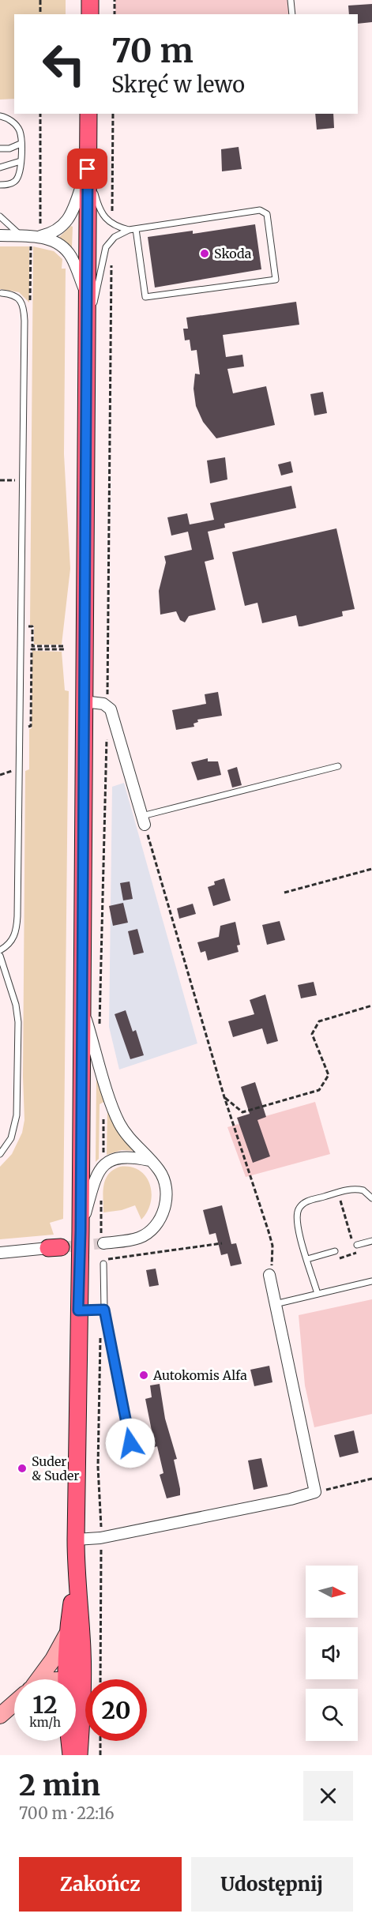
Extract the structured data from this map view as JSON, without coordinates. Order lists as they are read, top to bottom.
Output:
{
  "places": ["Skoda", "Autokomis Alfa", "Suder & Suder"],
  "north": "right",
  "page": {
    "turn": ["70 m", "Skręć w lewo"],
    "speed": "12 km/h",
    "limit": "20",
    "heading": ["2 min", "700 m · 22:16"],
    "buttons": ["Zakończ", "Udostępnij"]
  }
}
